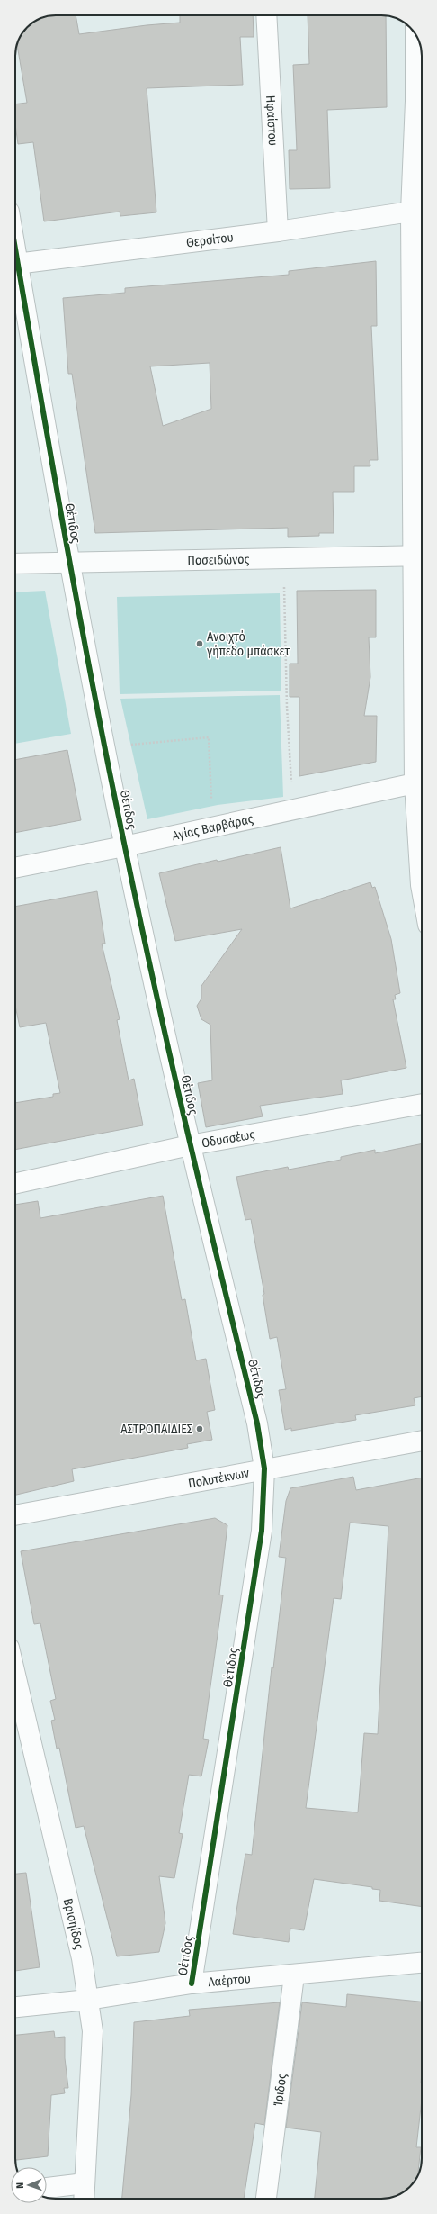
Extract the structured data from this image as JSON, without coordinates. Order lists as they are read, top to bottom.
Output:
{
  "streets": {
    "street": [
      "Ηφαίστου",
      "Θερσίτου",
      "Θέτιδος",
      "Ποσειδώνος",
      "Αγίας Βαρβάρας",
      "Οδυσσέως",
      "Πολυτέκνων",
      "Βρισηίδος",
      "Λαέρτου",
      "Ίριδος"
    ]
  },
  "crossings": [
    ["Ηφαίστου", "Θερσίτου"],
    ["Θέτιδος", "Ποσειδώνος"],
    ["Θέτιδος", "Αγίας Βαρβάρας"],
    ["Θέτιδος", "Οδυσσέως"],
    ["Θέτιδος", "Πολυτέκνων"],
    ["Θέτιδος", "Λαέρτου"],
    ["Βρισηίδος", "Λαέρτου"],
    ["Λαέρτου", "Ίριδος"]
  ],
  "places": ["Ανοιχτό γήπεδο μπάσκετ", "ΑΣΤΡΟΠΑΙΔΙΕΣ"],
  "north": "left"
}
